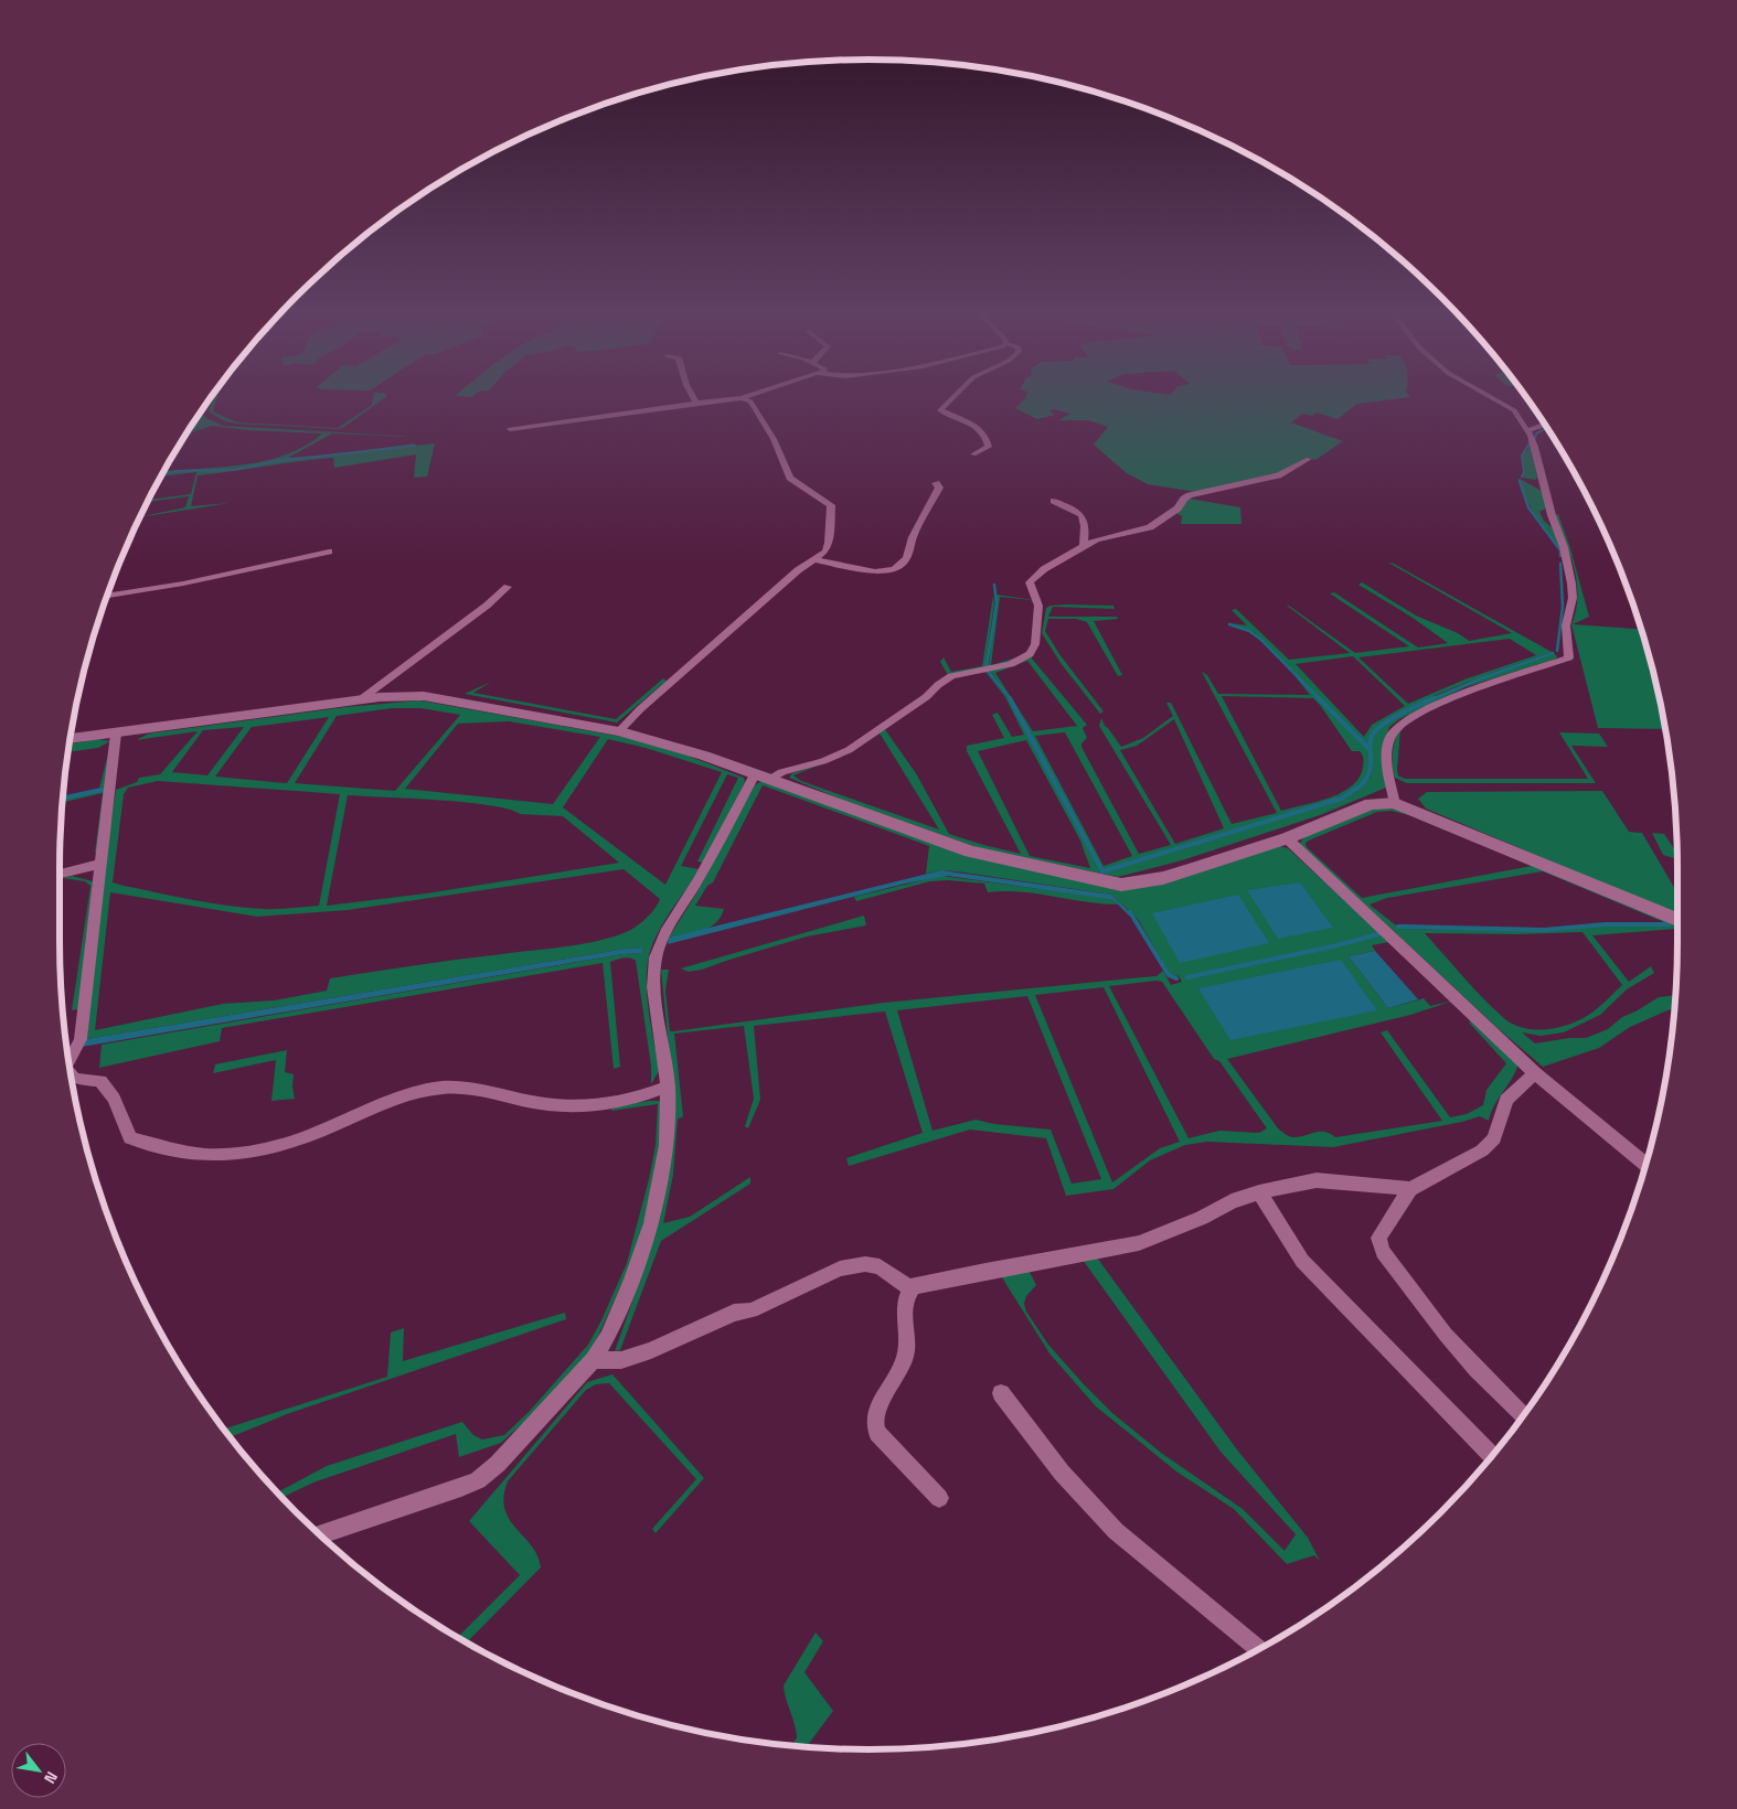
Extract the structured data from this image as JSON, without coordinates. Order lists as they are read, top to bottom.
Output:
{
  "north": "bottom right"
}
